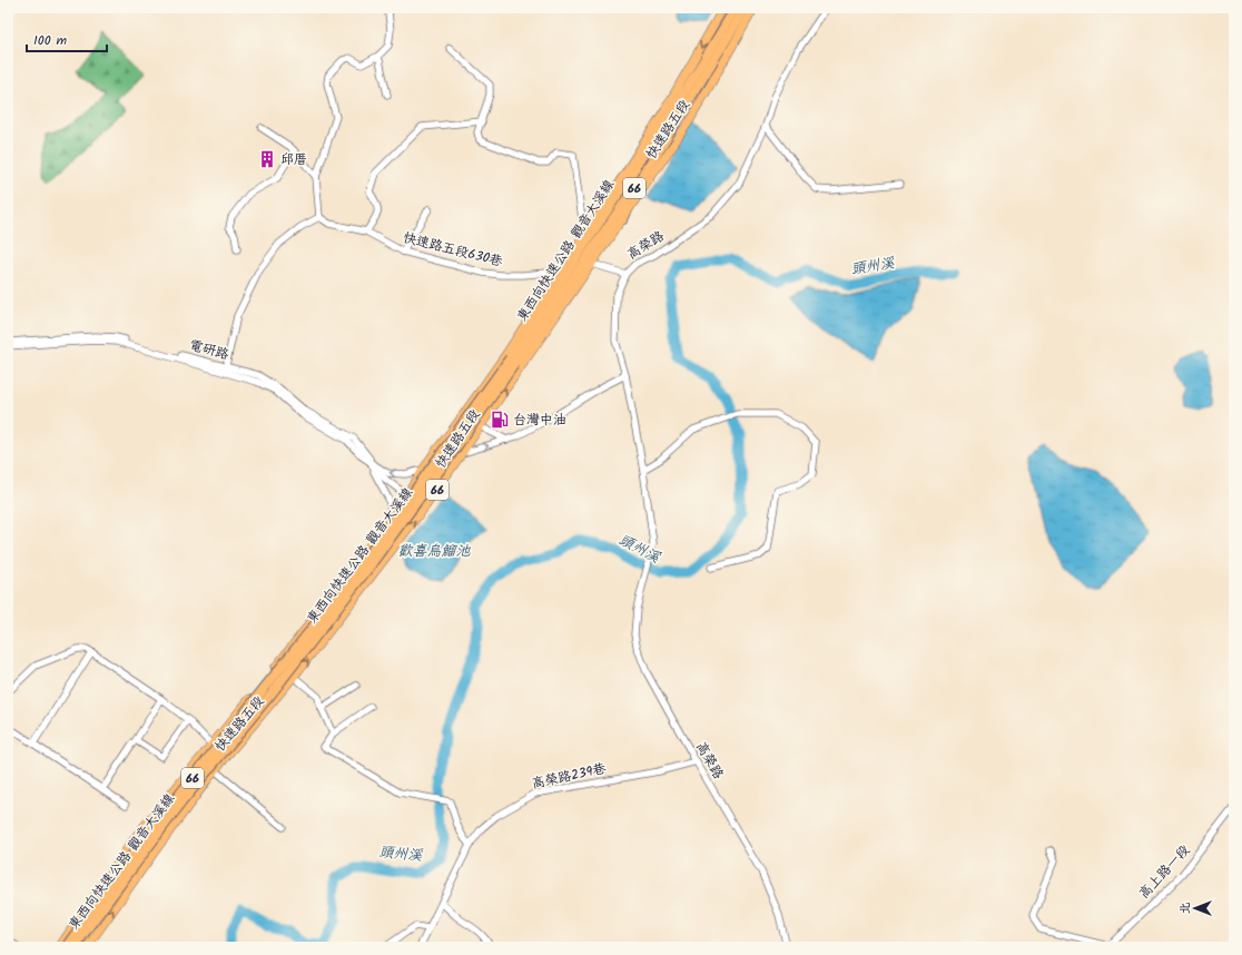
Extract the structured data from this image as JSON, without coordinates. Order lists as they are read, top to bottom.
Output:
{
  "streets": {
    "highway": ["66", "東西向快速公路 觀音大溪線"],
    "main road": ["快速路五段"],
    "street": [
      "高榮路",
      "快速路五段630巷",
      "電研路",
      "高榮路239巷",
      "高上路一段"
    ]
  },
  "crossings": [
    ["快速路五段", "快速路五段630巷"],
    ["快速路五段", "電研路"],
    ["高榮路", "高榮路239巷"]
  ],
  "water": ["頭州溪", "歡喜烏鰡池"],
  "places": {
    "building": ["邱厝"],
    "fuel station": ["台灣中油"]
  },
  "scale_bar": "100 m",
  "north": "left"
}
